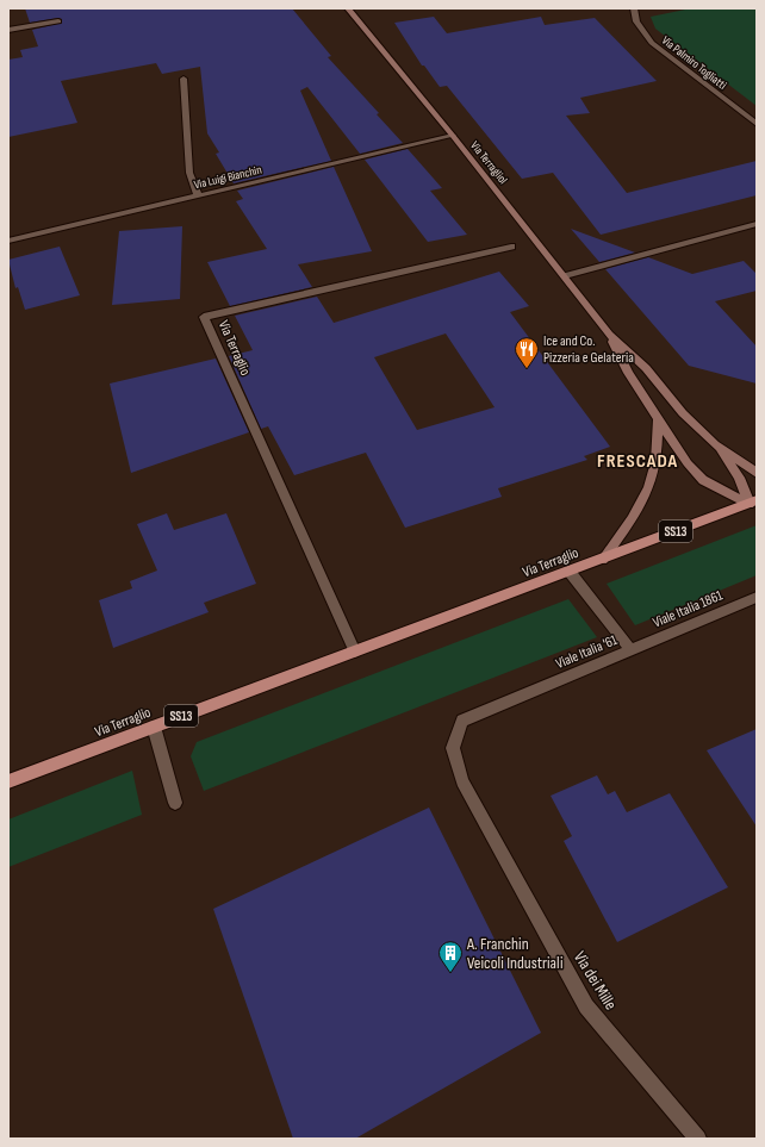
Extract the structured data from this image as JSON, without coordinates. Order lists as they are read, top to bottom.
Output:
{
  "streets": {
    "main road": ["Via Terraglio", "SS13"],
    "street": [
      "Via Palmiro Togliatti",
      "Via Terragliol",
      "Via Luigi Bianchin",
      "Viale Italia 1861",
      "Viale Italia '61",
      "Via dei Mille"
    ]
  },
  "crossings": [
    ["Via Terragliol", "Via Luigi Bianchin"],
    ["Via Terragliol", "Via Terraglio"],
    ["Via Terraglio", "Viale Italia '61"],
    ["Viale Italia 1861", "Viale Italia '61"],
    ["Viale Italia '61", "Via dei Mille"]
  ],
  "districts": ["FRESCADA"],
  "places": {
    "restaurant": ["Ice and Co. Pizzeria e Gelateria"],
    "building": ["A. Franchin Veicoli Industriali"]
  }
}
